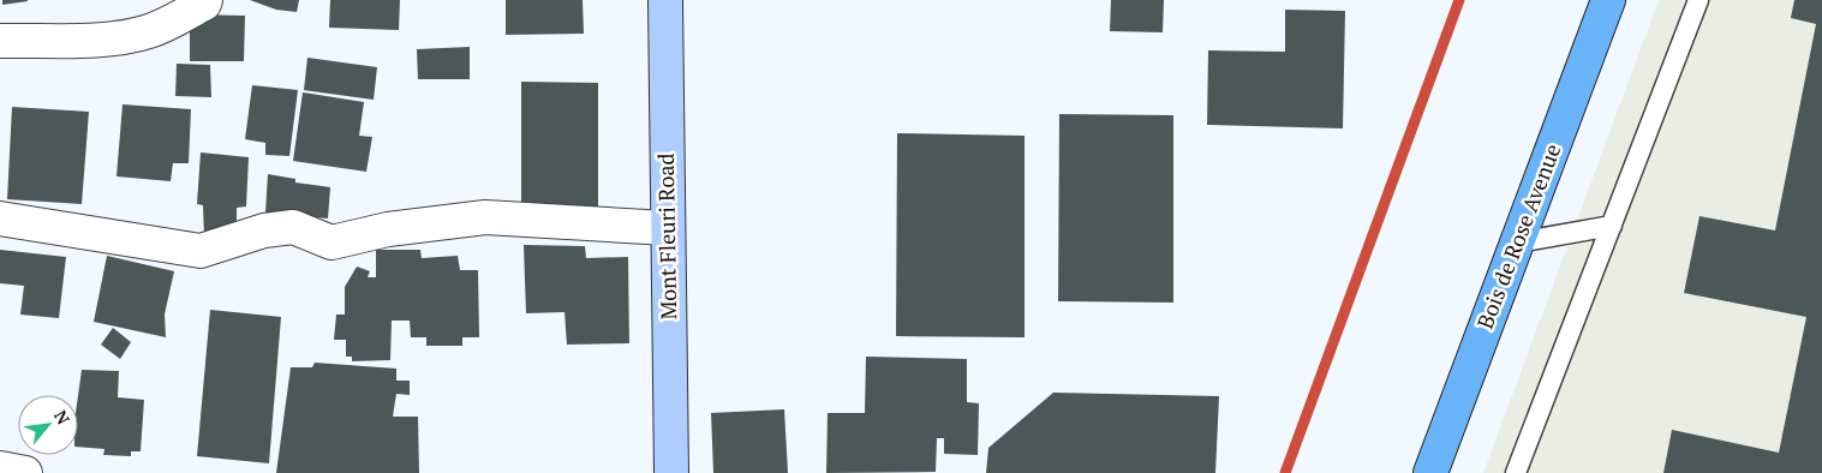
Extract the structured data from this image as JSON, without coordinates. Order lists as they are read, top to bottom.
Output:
{
  "streets": {
    "main road": ["Mont Fleuri Road", "Bois de Rose Avenue"]
  },
  "north": "top right"
}
